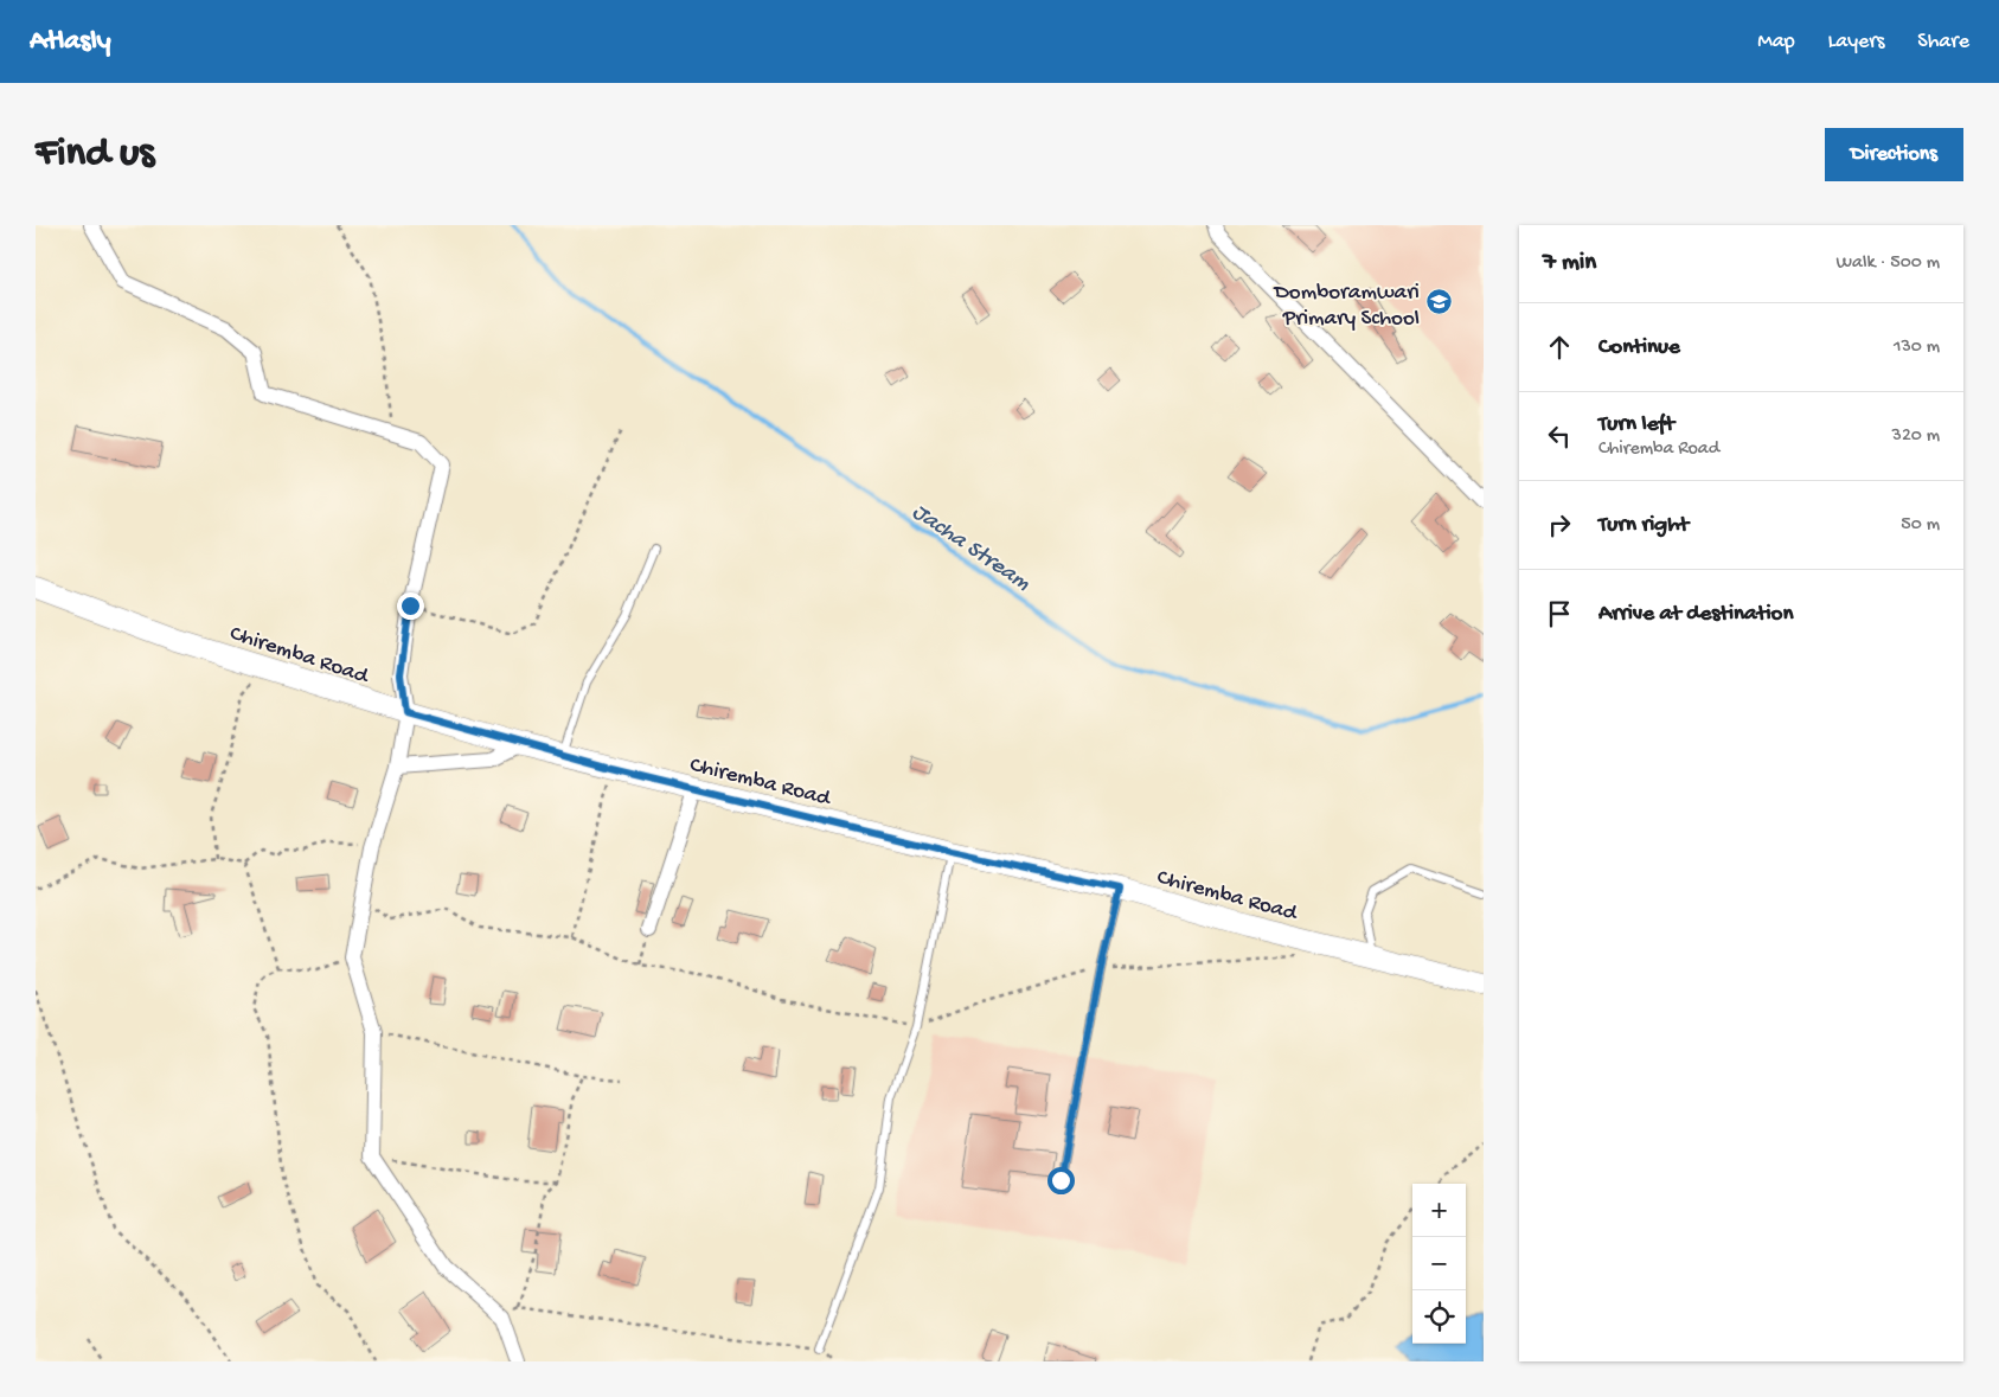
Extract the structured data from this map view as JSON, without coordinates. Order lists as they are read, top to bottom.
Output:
{
  "streets": {
    "main road": ["Chiremba Road"]
  },
  "water": ["Jacha Stream"],
  "places": {
    "school or university": ["Domboramwari Primary School"]
  },
  "page": {
    "header": "Atlasly",
    "nav": ["Map", "Layers", "Share"],
    "buttons": "Directions",
    "title": "Find us",
    "heading": ["7 min", "Walk · 500 m"],
    "list": [
      ["Continue", "130 m"],
      ["Turn left", "Chiremba Road", "320 m"],
      ["Turn right", "50 m"],
      "Arrive at destination"
    ],
    "map_buttons": ["+", "−"]
  }
}
